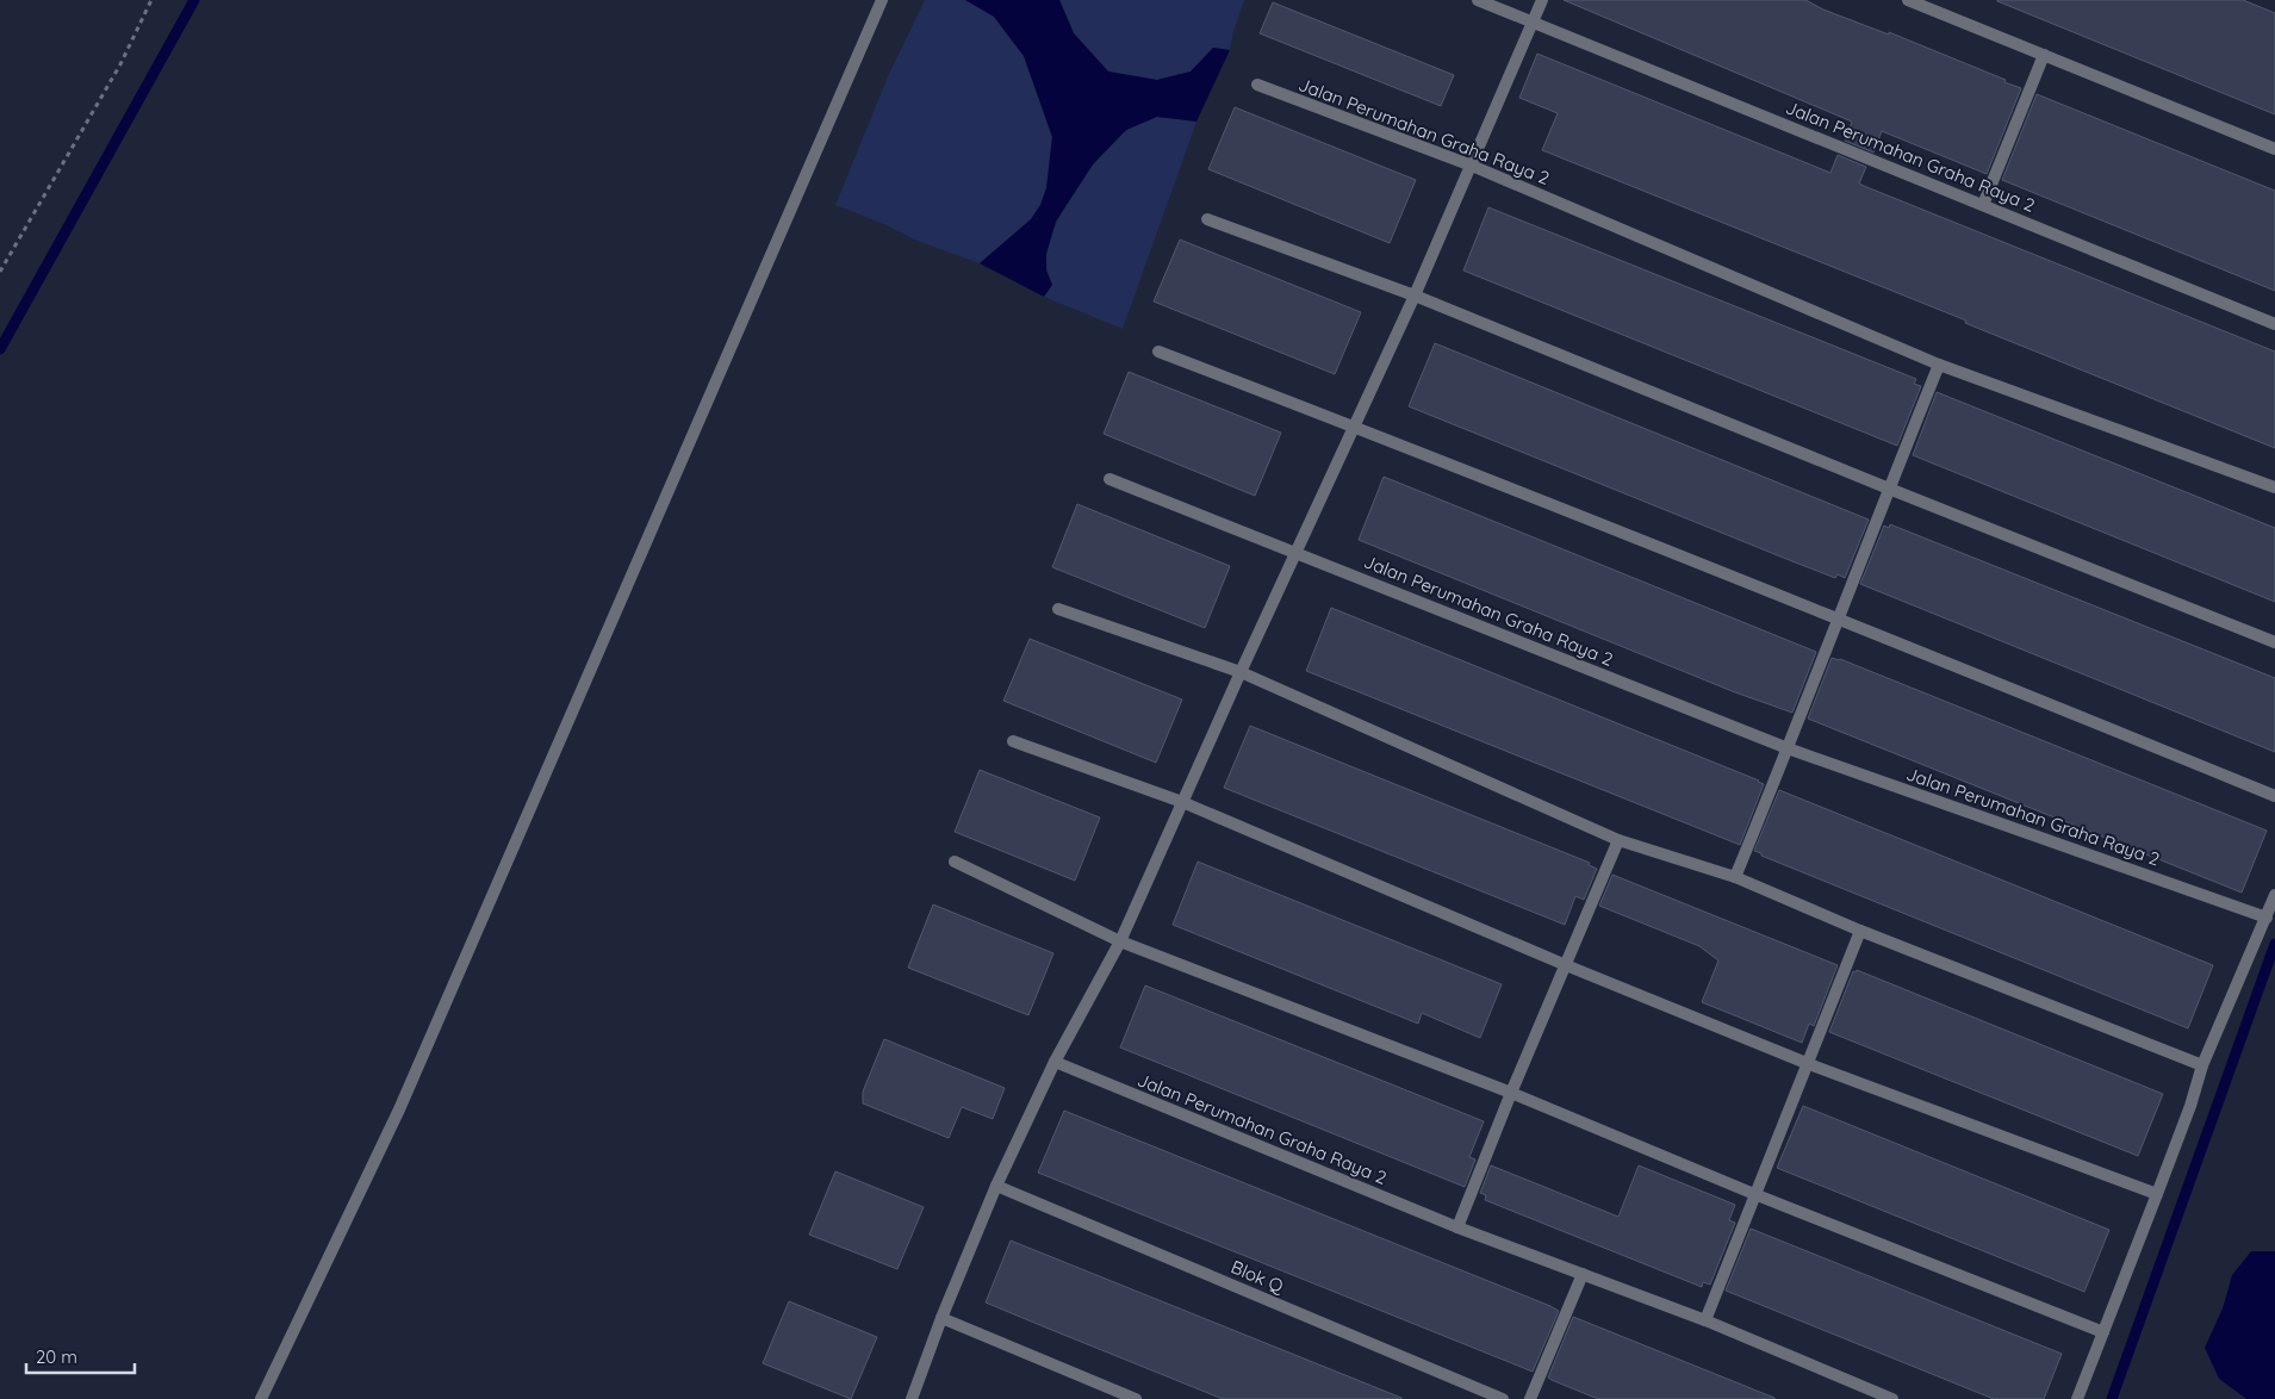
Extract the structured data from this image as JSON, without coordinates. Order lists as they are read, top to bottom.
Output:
{
  "streets": {
    "street": ["Jalan Perumahan Graha Raya 2", "Blok Q"]
  },
  "scale_bar": "20 m"
}
